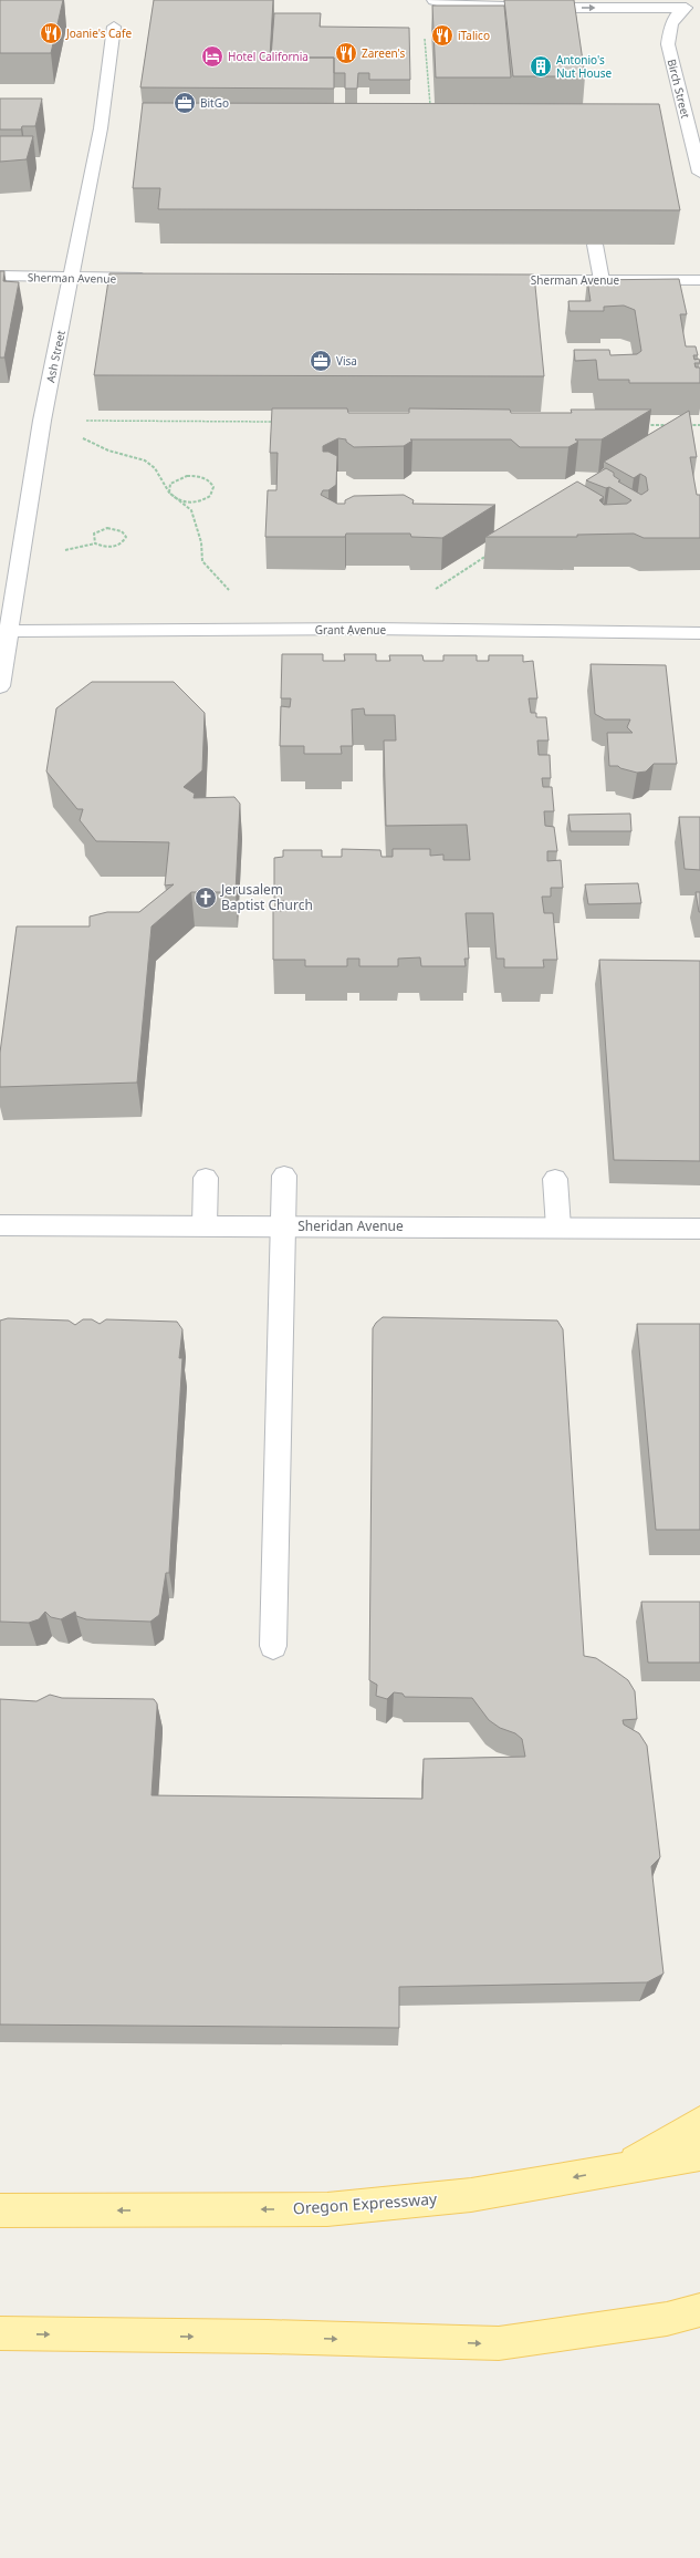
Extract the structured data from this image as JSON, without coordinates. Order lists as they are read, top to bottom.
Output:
{
  "streets": {
    "main road": ["Oregon Expressway"],
    "street": [
      "Birch Street",
      "Sherman Avenue",
      "Ash Street",
      "Grant Avenue",
      "Sheridan Avenue"
    ]
  },
  "crossings": [
    ["Sherman Avenue", "Ash Street"],
    ["Ash Street", "Grant Avenue"]
  ],
  "places": {
    "restaurant": ["Joanie's Cafe", "iTalico", "Zareen's"],
    "hotel": ["Hotel California"],
    "building": ["Antonio's Nut House"],
    "office": ["BitGo", "Visa"],
    "church": ["Jerusalem Baptist Church"]
  }
}
